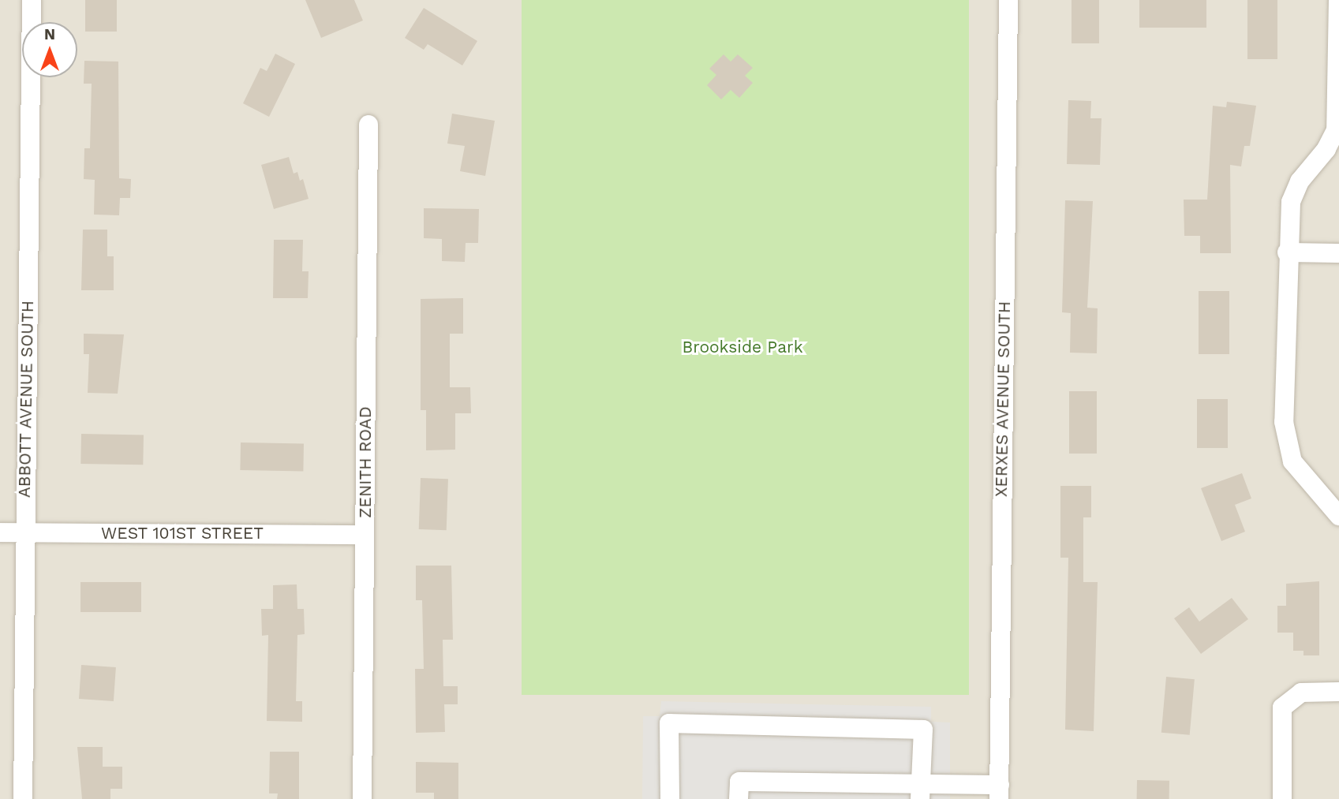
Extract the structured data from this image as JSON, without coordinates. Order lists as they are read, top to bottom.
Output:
{
  "streets": {
    "street": [
      "ABBOTT AVENUE SOUTH",
      "XERXES AVENUE SOUTH",
      "ZENITH ROAD",
      "WEST 101ST STREET"
    ]
  },
  "crossings": [
    ["ABBOTT AVENUE SOUTH", "WEST 101ST STREET"],
    ["ZENITH ROAD", "WEST 101ST STREET"]
  ],
  "parks": ["Brookside Park"],
  "north": "top"
}
